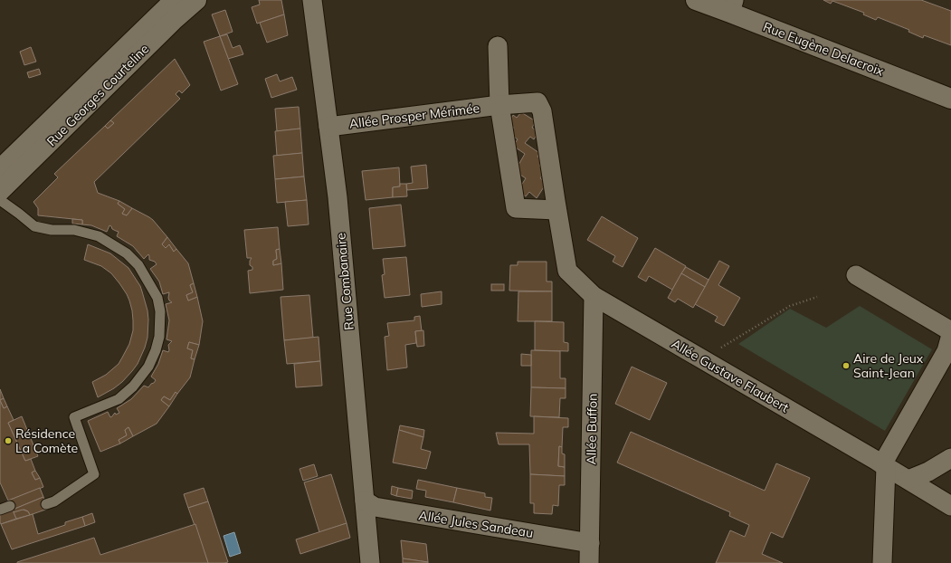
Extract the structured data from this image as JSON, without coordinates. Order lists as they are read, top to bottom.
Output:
{
  "streets": {
    "street": [
      "Rue Eugène Delacroix",
      "Rue Georges Courteline",
      "Allée Prosper Mérimée",
      "Rue Combanaire",
      "Allée Gustave Flaubert",
      "Allée Buffon",
      "Allée Jules Sandeau"
    ]
  },
  "crossings": [
    ["Allée Prosper Mérimée", "Rue Combanaire"],
    ["Allée Prosper Mérimée", "Allée Gustave Flaubert"],
    ["Rue Combanaire", "Allée Jules Sandeau"],
    ["Allée Gustave Flaubert", "Allée Buffon"],
    ["Allée Buffon", "Allée Jules Sandeau"]
  ],
  "places": ["Aire de Jeux Saint-Jean", "Résidence La Comète"]
}
